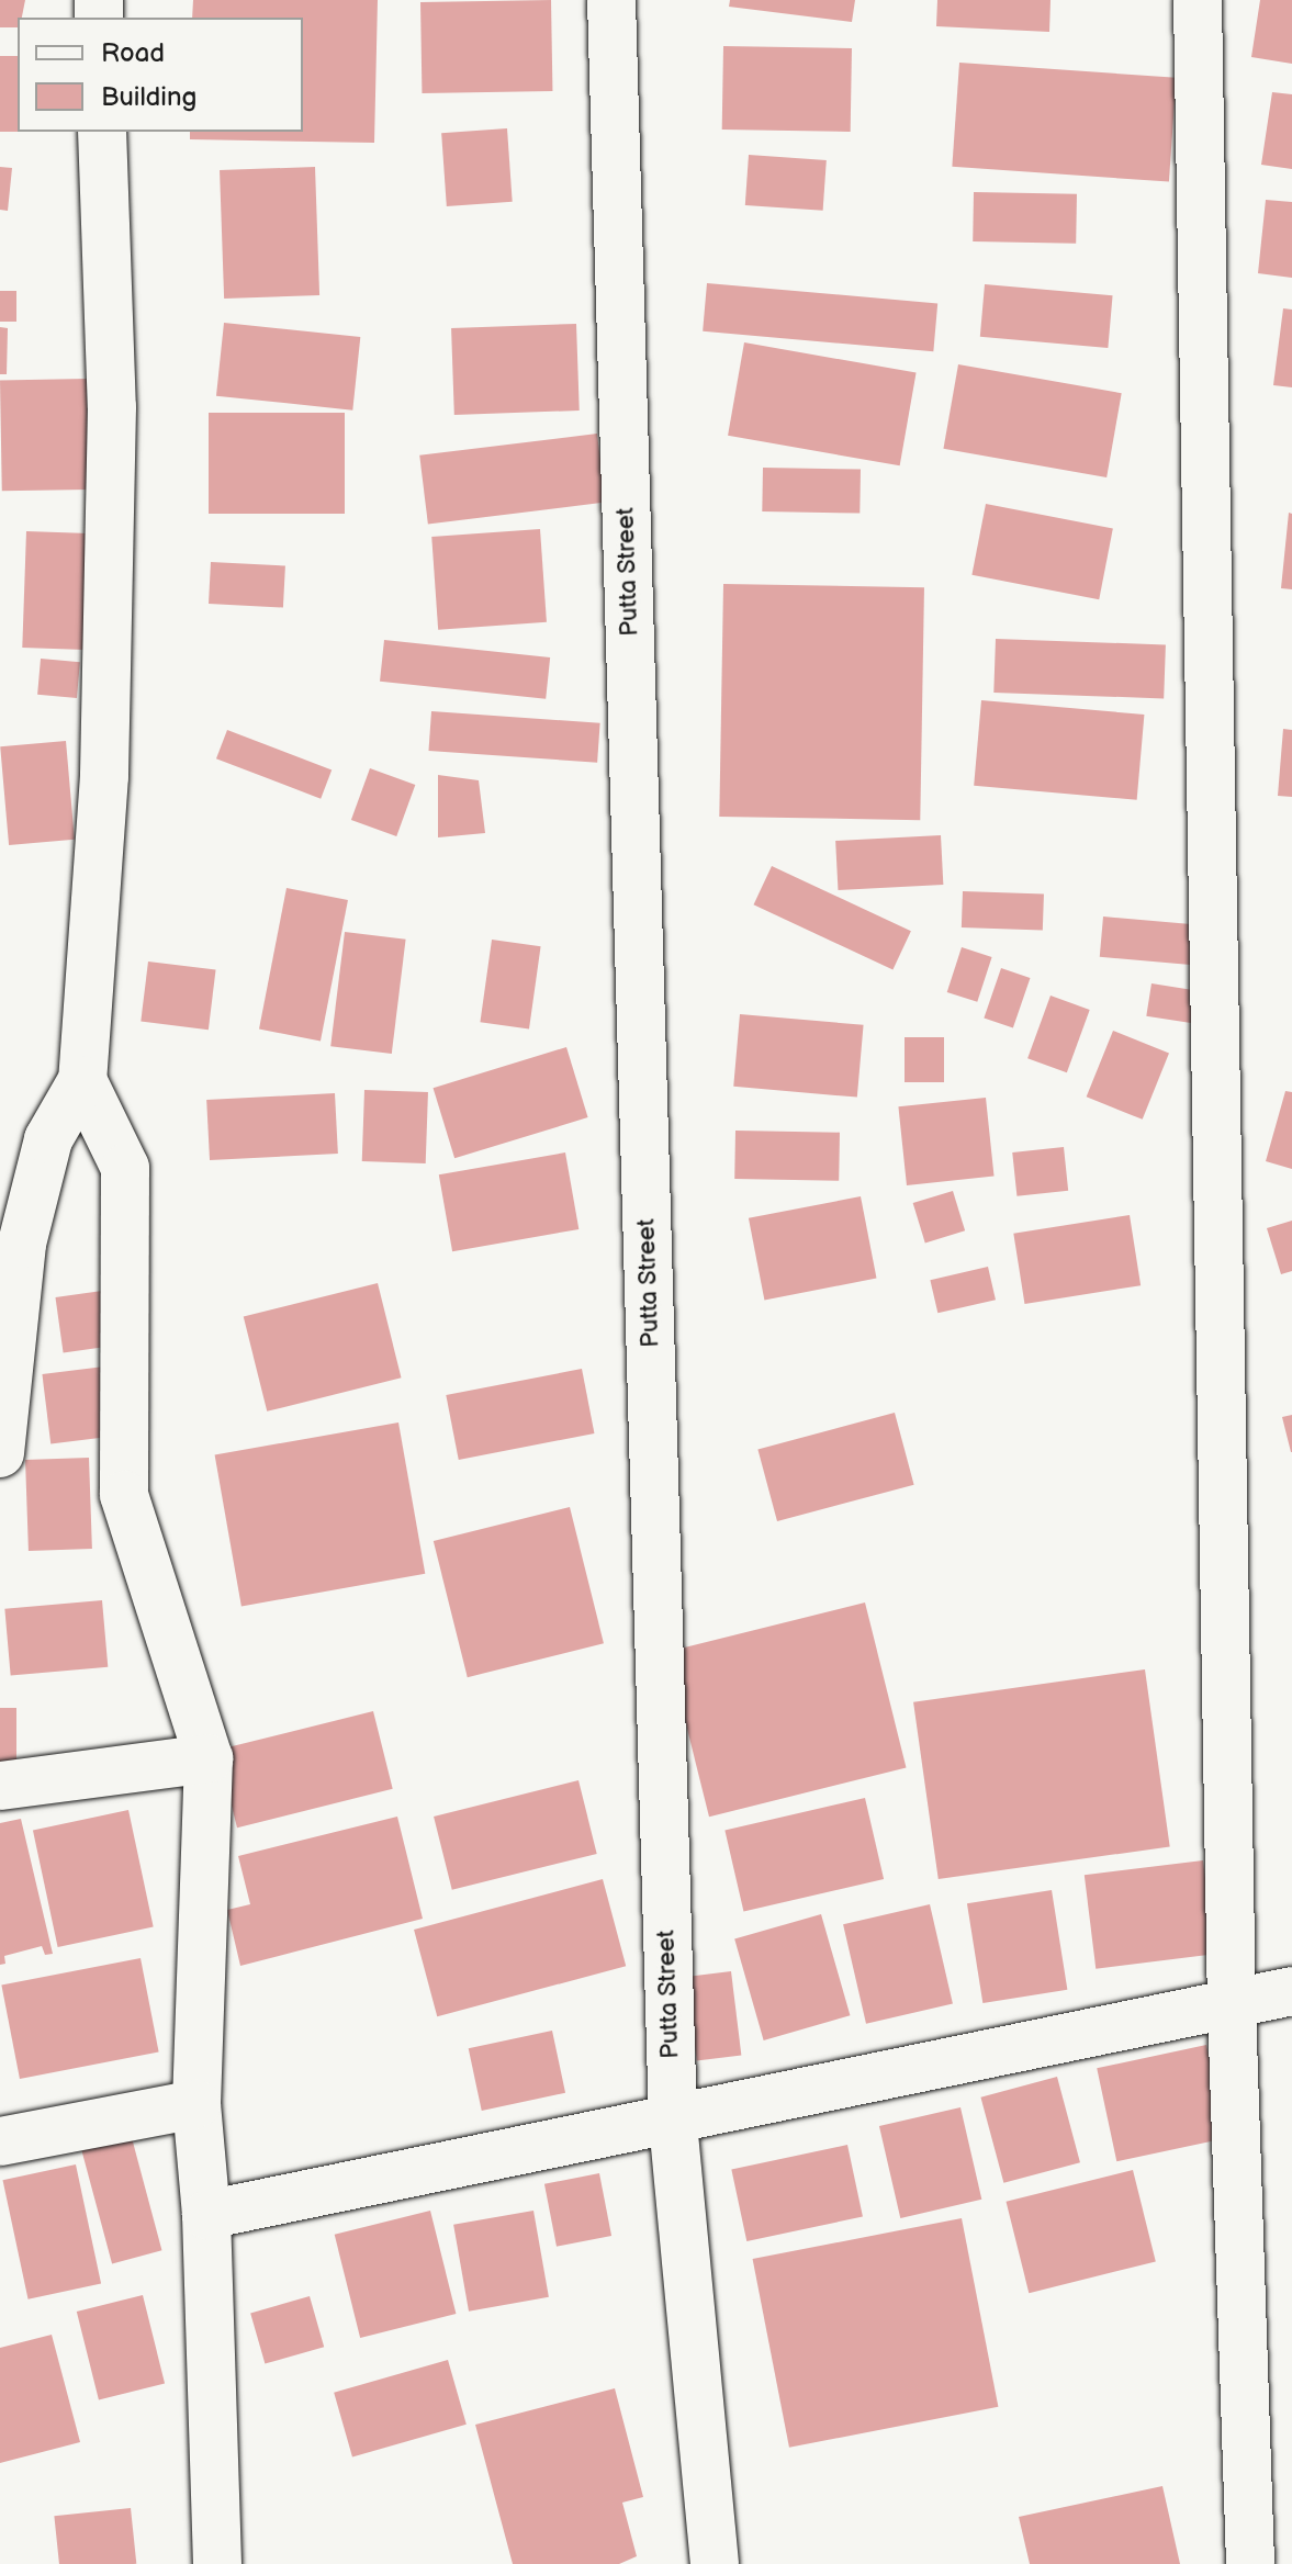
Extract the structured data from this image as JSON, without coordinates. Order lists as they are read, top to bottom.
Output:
{
  "streets": {
    "street": ["Putta Street"]
  },
  "legend": ["Road", "Building"]
}
